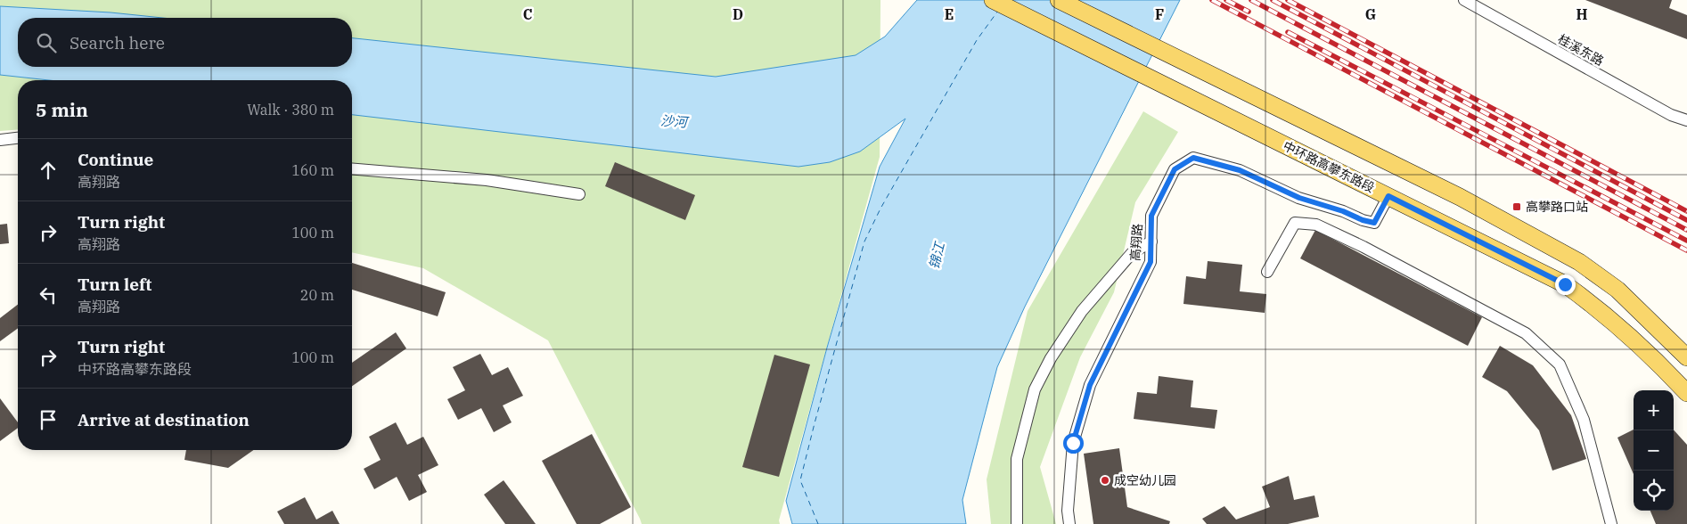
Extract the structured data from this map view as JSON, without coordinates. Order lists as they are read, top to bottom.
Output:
{
  "streets": {
    "main road": ["中环路高攀东路段"],
    "street": ["桂溪东路", "高翔路"]
  },
  "crossings": [
    ["中环路高攀东路段", "高翔路"]
  ],
  "water": ["沙河", "锦江"],
  "places": {
    "transit": ["高攀路口站"],
    "other": ["成空幼儿园"]
  },
  "page": {
    "search": "Search here",
    "heading": ["5 min", "Walk · 380 m"],
    "list": [
      ["Continue", "高翔路", "160 m"],
      ["Turn right", "高翔路", "100 m"],
      ["Turn left", "高翔路", "20 m"],
      ["Turn right", "中环路高攀东路段", "100 m"],
      "Arrive at destination"
    ],
    "map_buttons": ["+", "−"]
  },
  "grid": {
    "columns": [
      "C",
      "D",
      "E",
      "F",
      "G",
      "H"
    ]
  }
}
